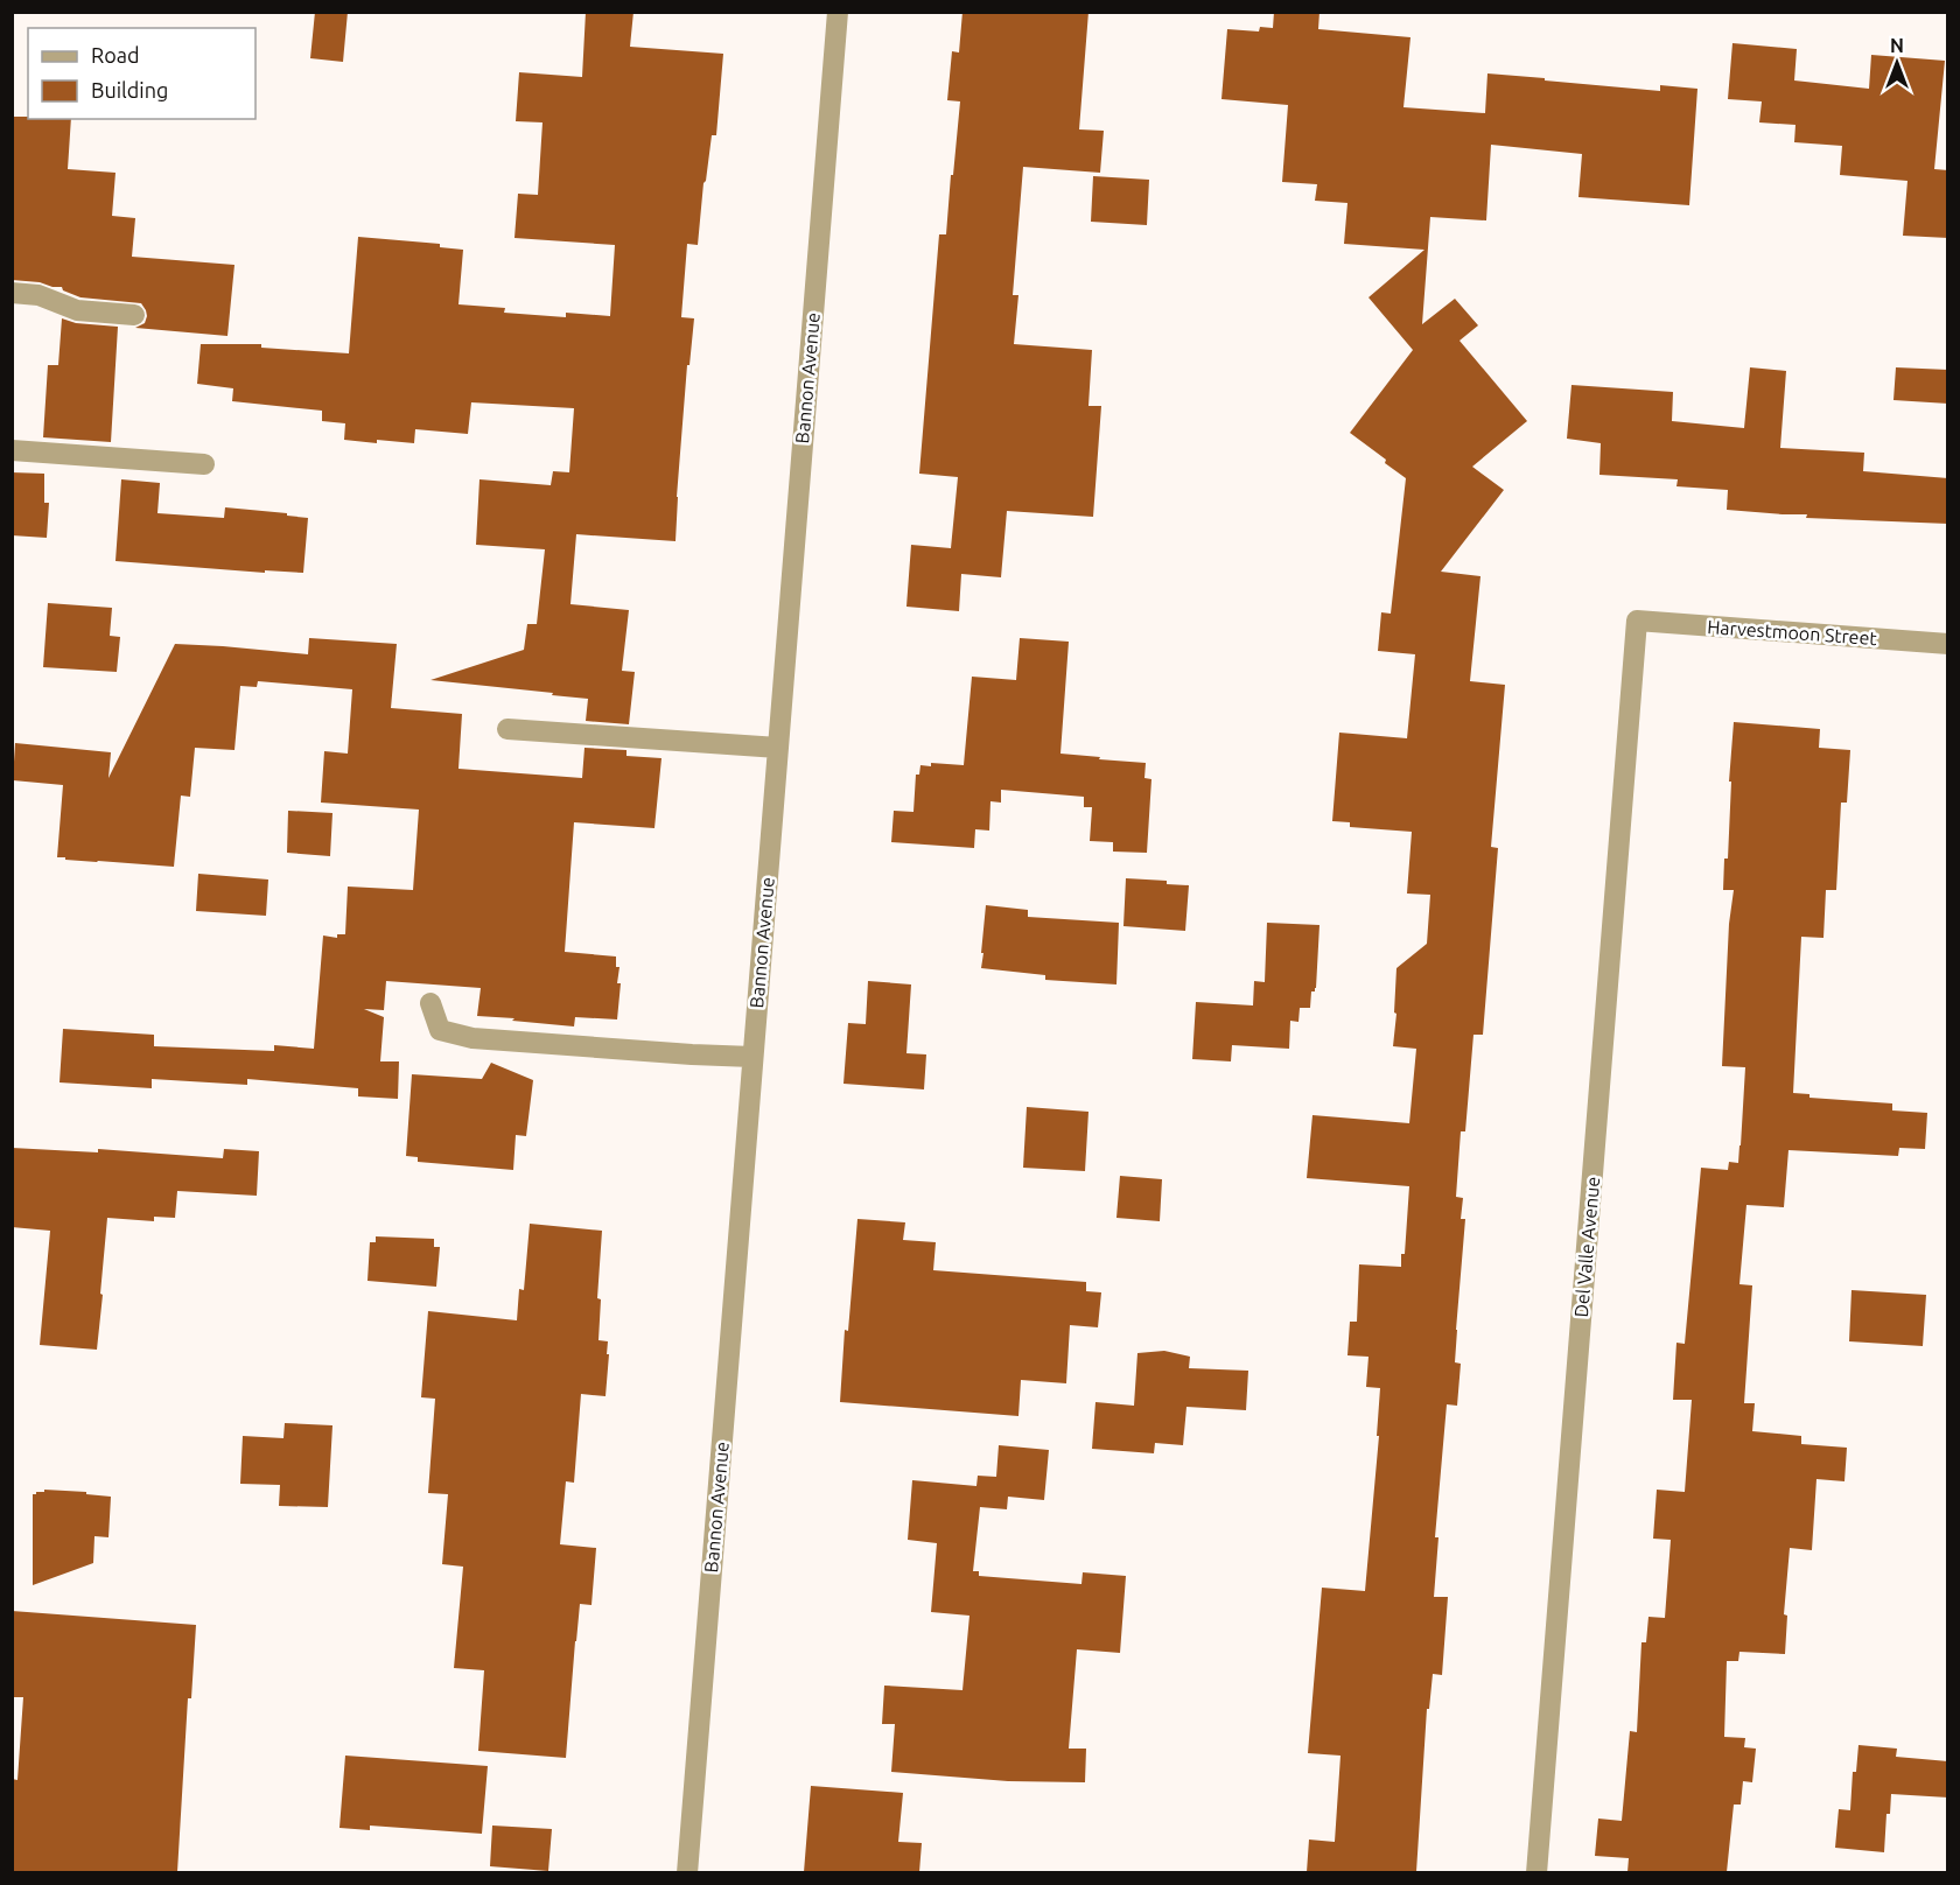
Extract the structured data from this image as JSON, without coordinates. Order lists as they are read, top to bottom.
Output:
{
  "streets": {
    "street": ["Bannon Avenue", "Harvestmoon Street", "Del Valle Avenue"]
  },
  "crossings": [
    ["Harvestmoon Street", "Del Valle Avenue"]
  ],
  "legend": ["Road", "Building"],
  "north": "top"
}
